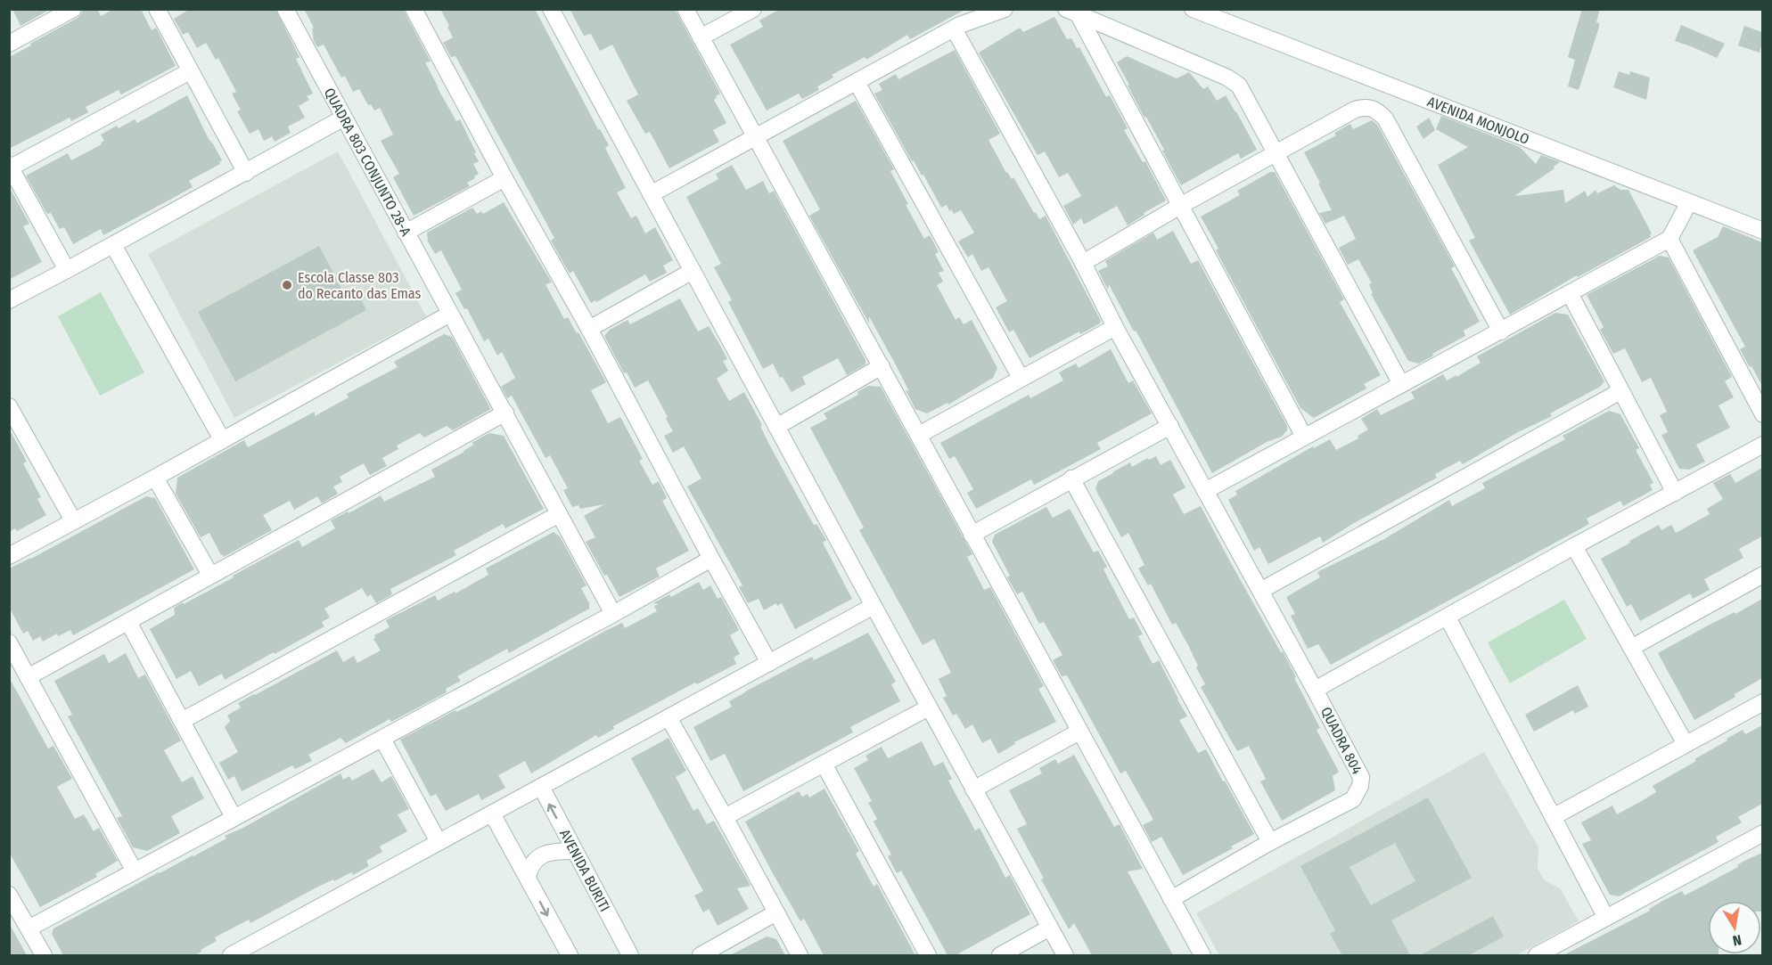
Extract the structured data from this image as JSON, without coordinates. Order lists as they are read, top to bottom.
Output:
{
  "streets": {
    "street": [
      "AVENIDA MONJOLO",
      "QUADRA 803 CONJUNTO 28-A",
      "QUADRA 804",
      "AVENIDA BURITI"
    ]
  },
  "places": ["Escola Classe 803 do Recanto das Emas"],
  "north": "bottom"
}
